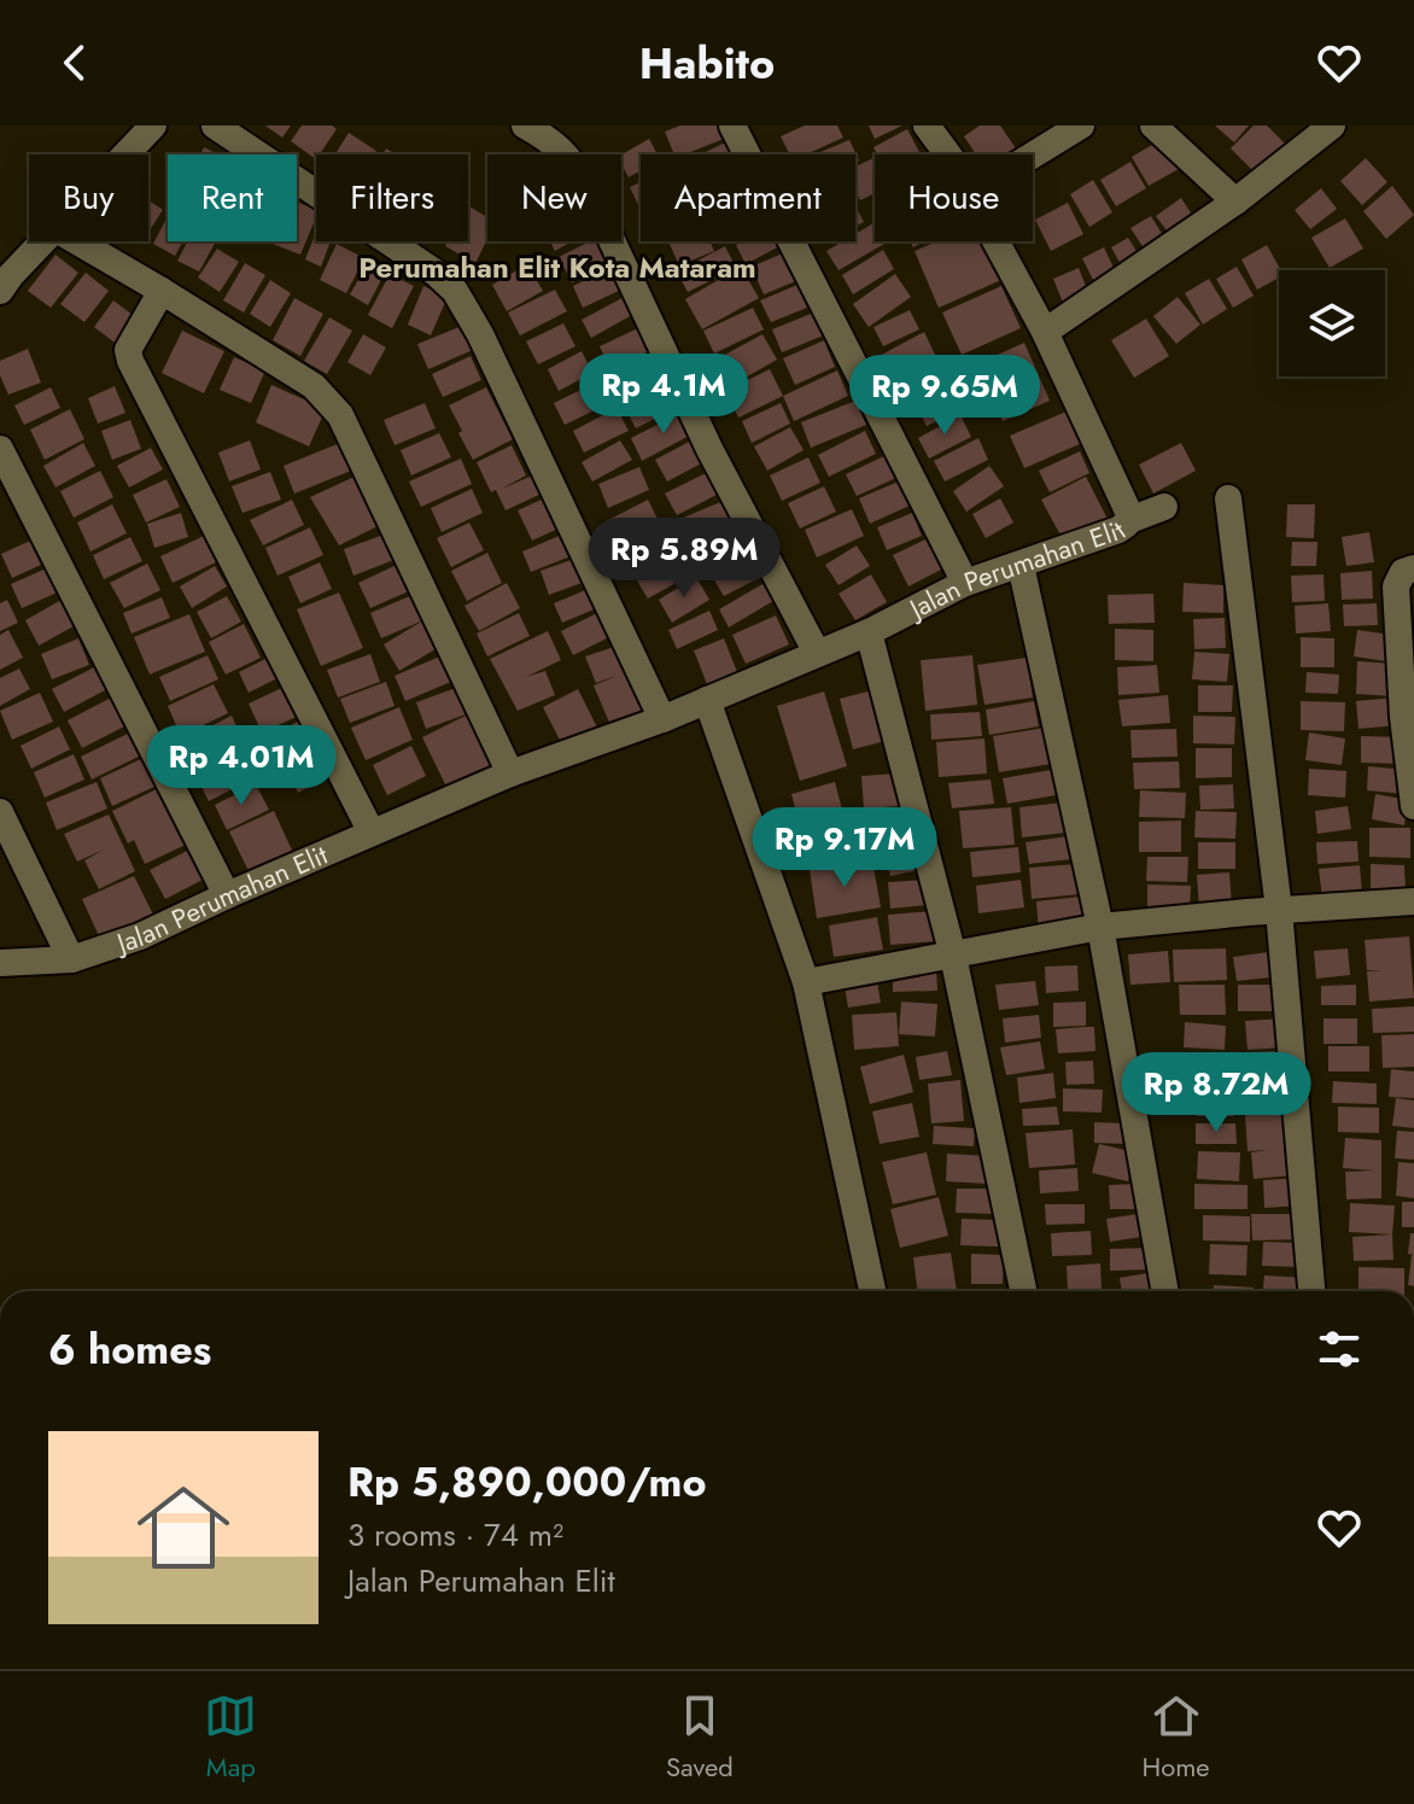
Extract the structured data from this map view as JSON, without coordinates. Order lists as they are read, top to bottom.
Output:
{
  "streets": {
    "street": ["Jalan Perumahan Elit"]
  },
  "districts": ["Perumahan Elit Kota Mataram"],
  "page": {
    "header": "Habito",
    "chip": [
      "Buy",
      "Rent",
      "Filters",
      "New",
      "Apartment",
      "House"
    ],
    "price": [
      "Rp 4.1M",
      "Rp 9.65M",
      "Rp 5.89M",
      "Rp 4.01M",
      "Rp 9.17M",
      "Rp 8.72M"
    ],
    "heading": "6 homes",
    "list": [
      {
        "name": "Rp 5,890,000/mo",
        "note": "3 rooms · 74 m² · Jalan Perumahan Elit"
      }
    ],
    "tabs": ["Map", "Saved", "Home"]
  }
}
